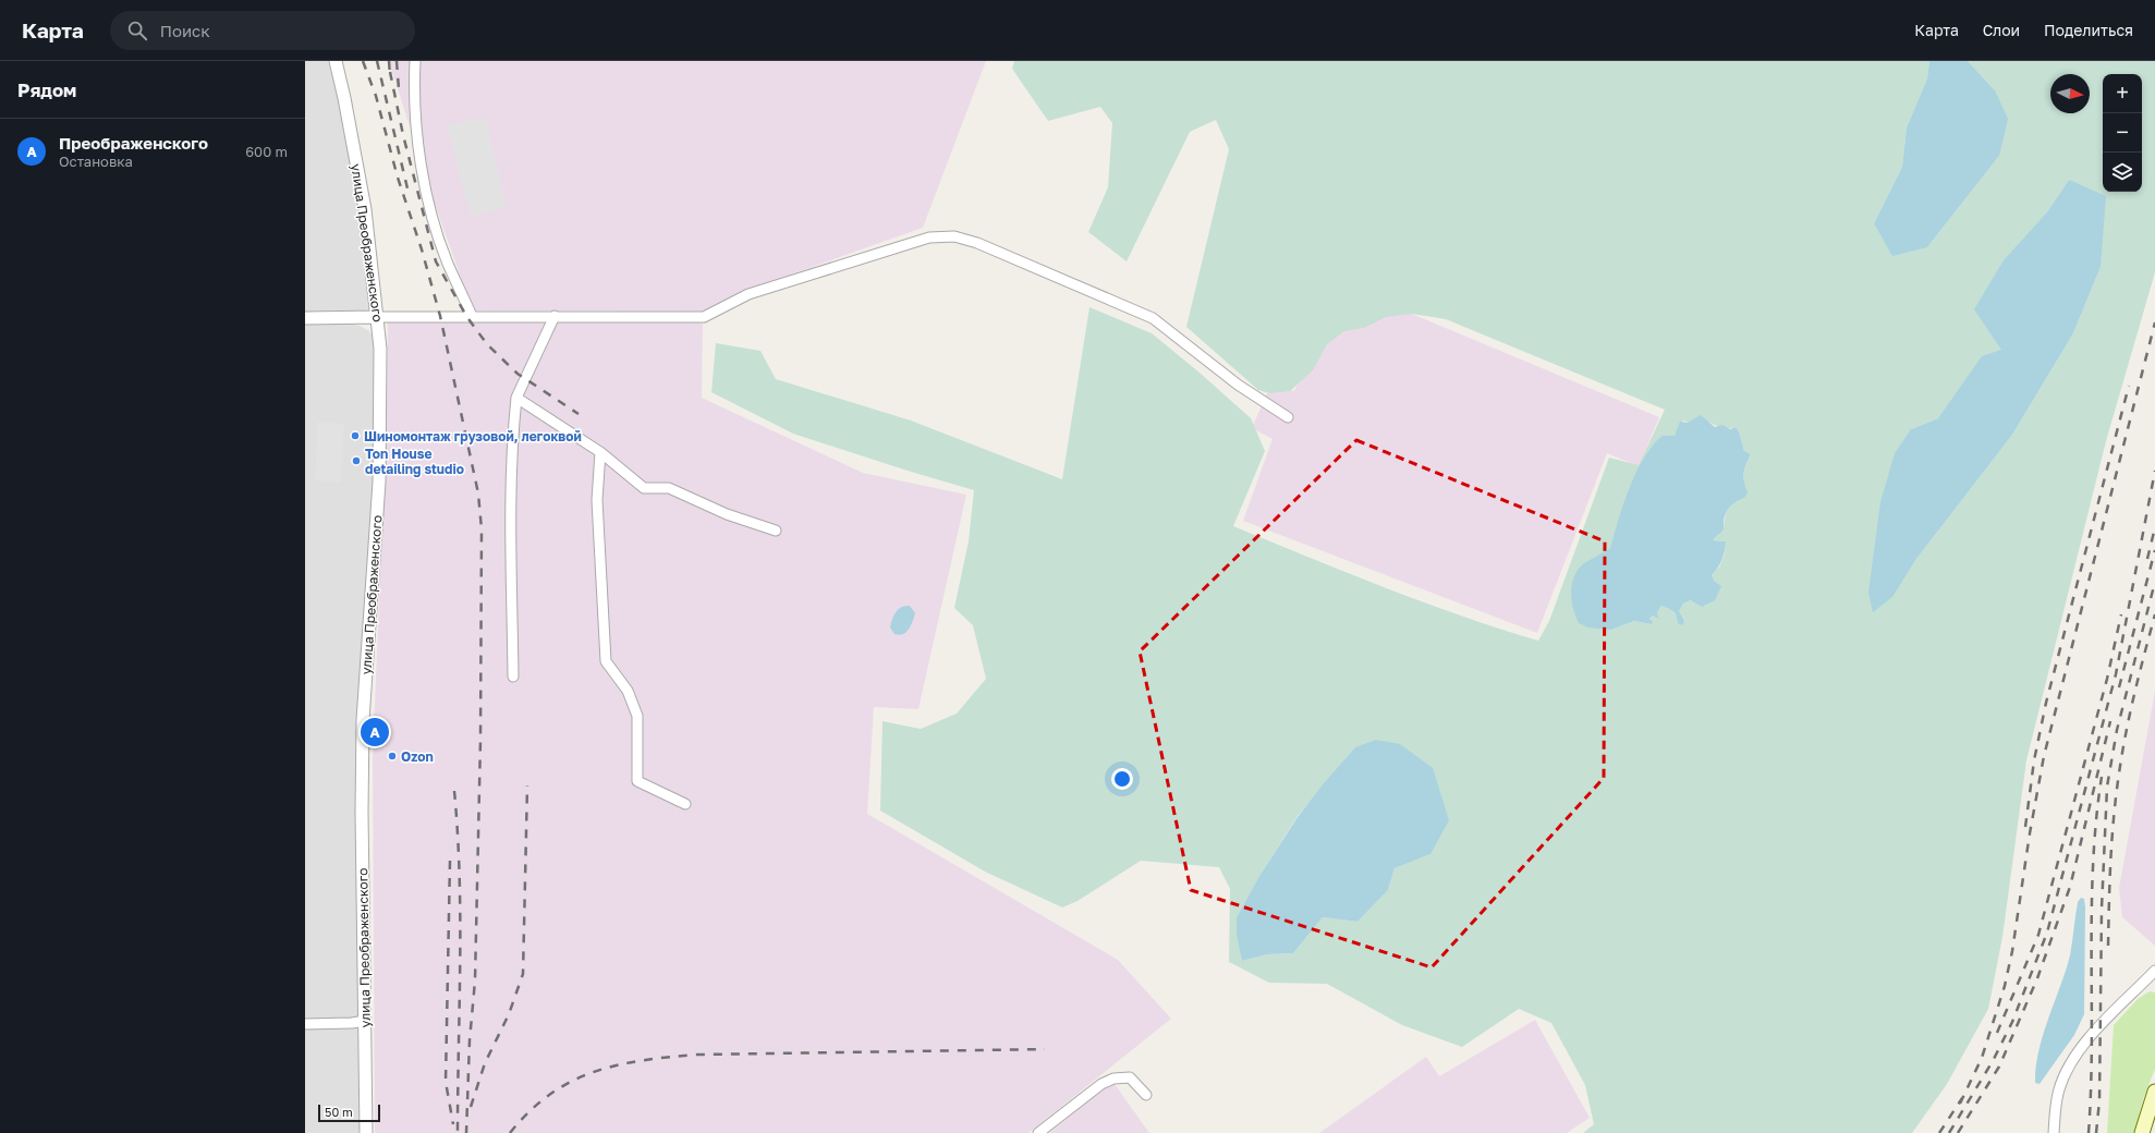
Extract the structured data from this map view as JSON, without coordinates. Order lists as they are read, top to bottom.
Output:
{
  "streets": {
    "street": ["улица Преображенского"]
  },
  "places": ["Шиномонтаж грузовой, легоквой", "Ton House detailing studio", "Ozon"],
  "scale_bar": "50 m",
  "north": "right",
  "page": {
    "header": "Карта",
    "search": "Поиск",
    "nav": ["Карта", "Слои", "Поделиться"],
    "heading": "Рядом",
    "map_buttons": ["+", "−"],
    "list": [
      {
        "mark": "A",
        "name": "Преображенского",
        "note": "Остановка",
        "value": "600 m"
      }
    ],
    "pins": "A",
    "scale": "50 m"
  }
}
